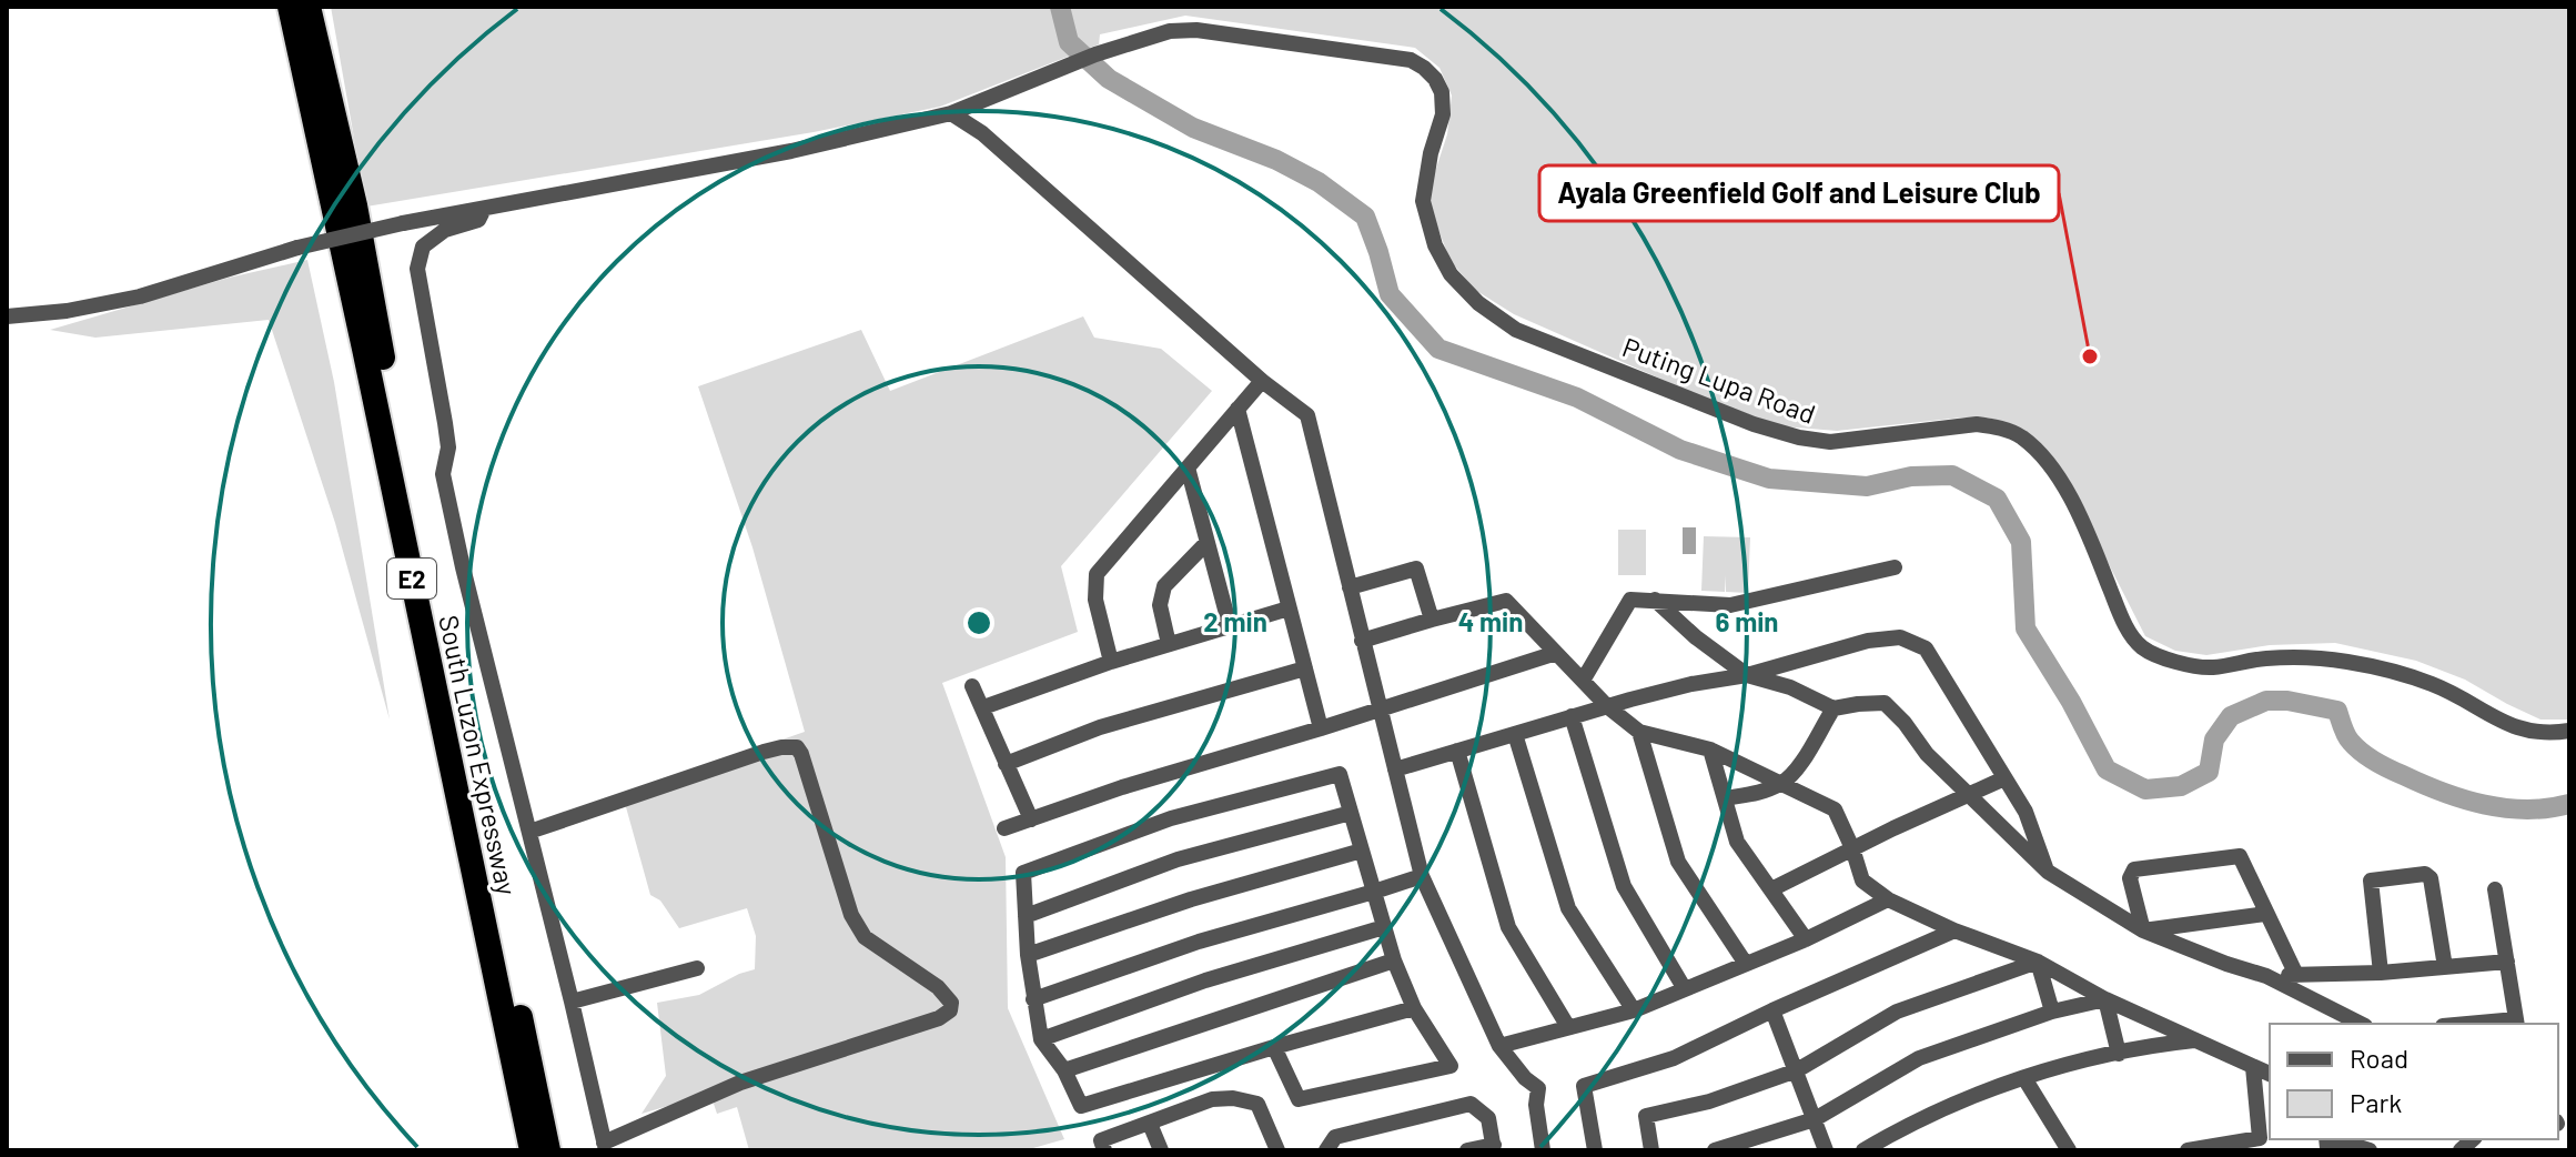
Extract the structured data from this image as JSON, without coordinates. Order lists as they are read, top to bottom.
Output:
{
  "streets": {
    "highway": ["E2", "South Luzon Expressway"],
    "street": ["Puting Lupa Road"]
  },
  "places": ["Ayala Greenfield Golf and Leisure Club"],
  "legend": ["Road", "Park"],
  "rings": ["2 min", "4 min", "6 min"]
}
